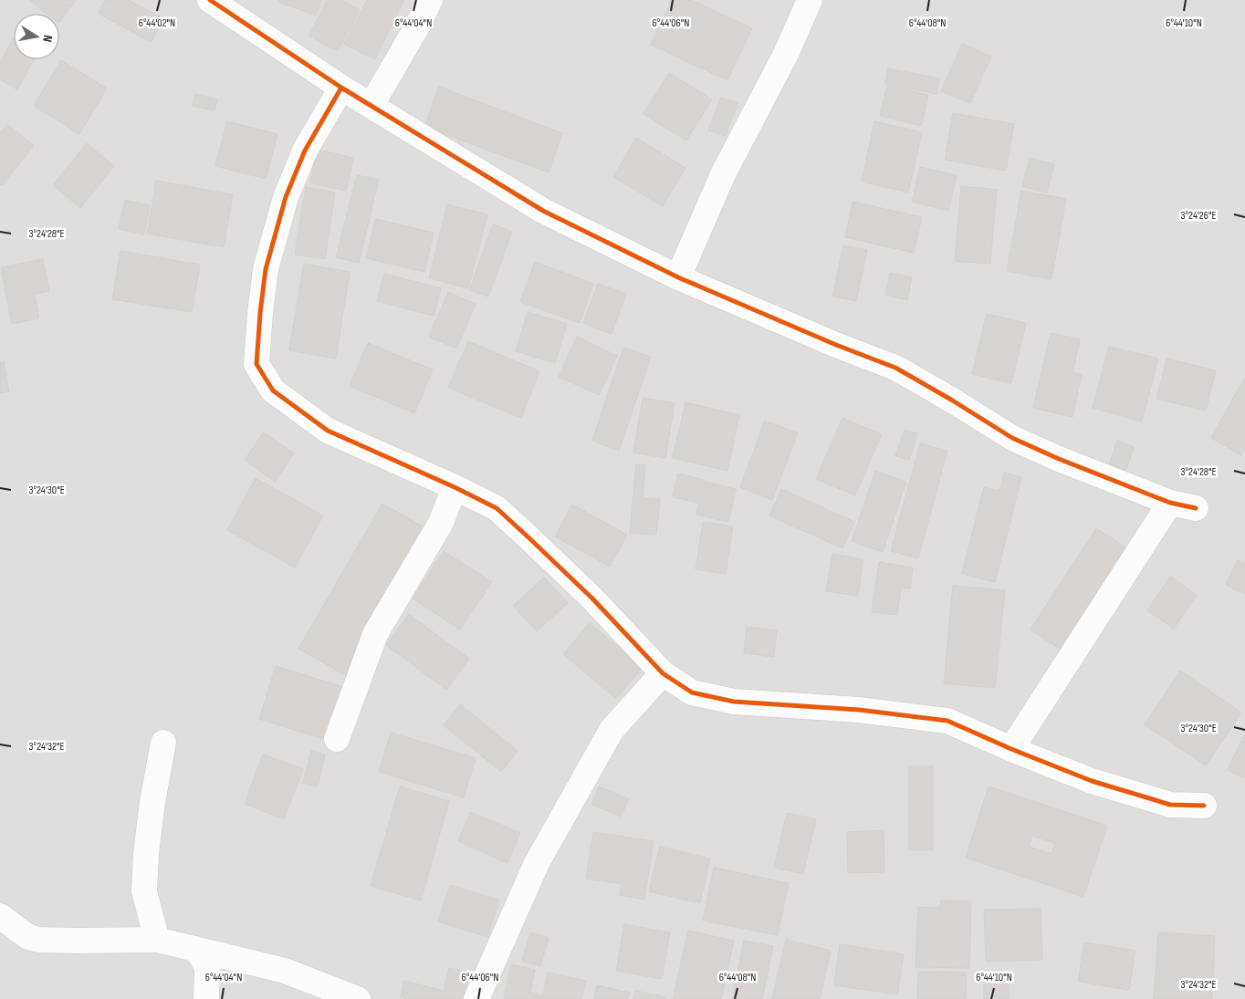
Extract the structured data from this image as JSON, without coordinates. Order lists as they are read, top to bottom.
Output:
{
  "north": "right",
  "coordinates": [
    "6°44'02\"N",
    "6°44'04\"N",
    "6°44'06\"N",
    "6°44'08\"N",
    "6°44'10\"N",
    "3°24'26\"E",
    "3°24'28\"E",
    "3°24'30\"E",
    "3°24'32\"E"
  ]
}
